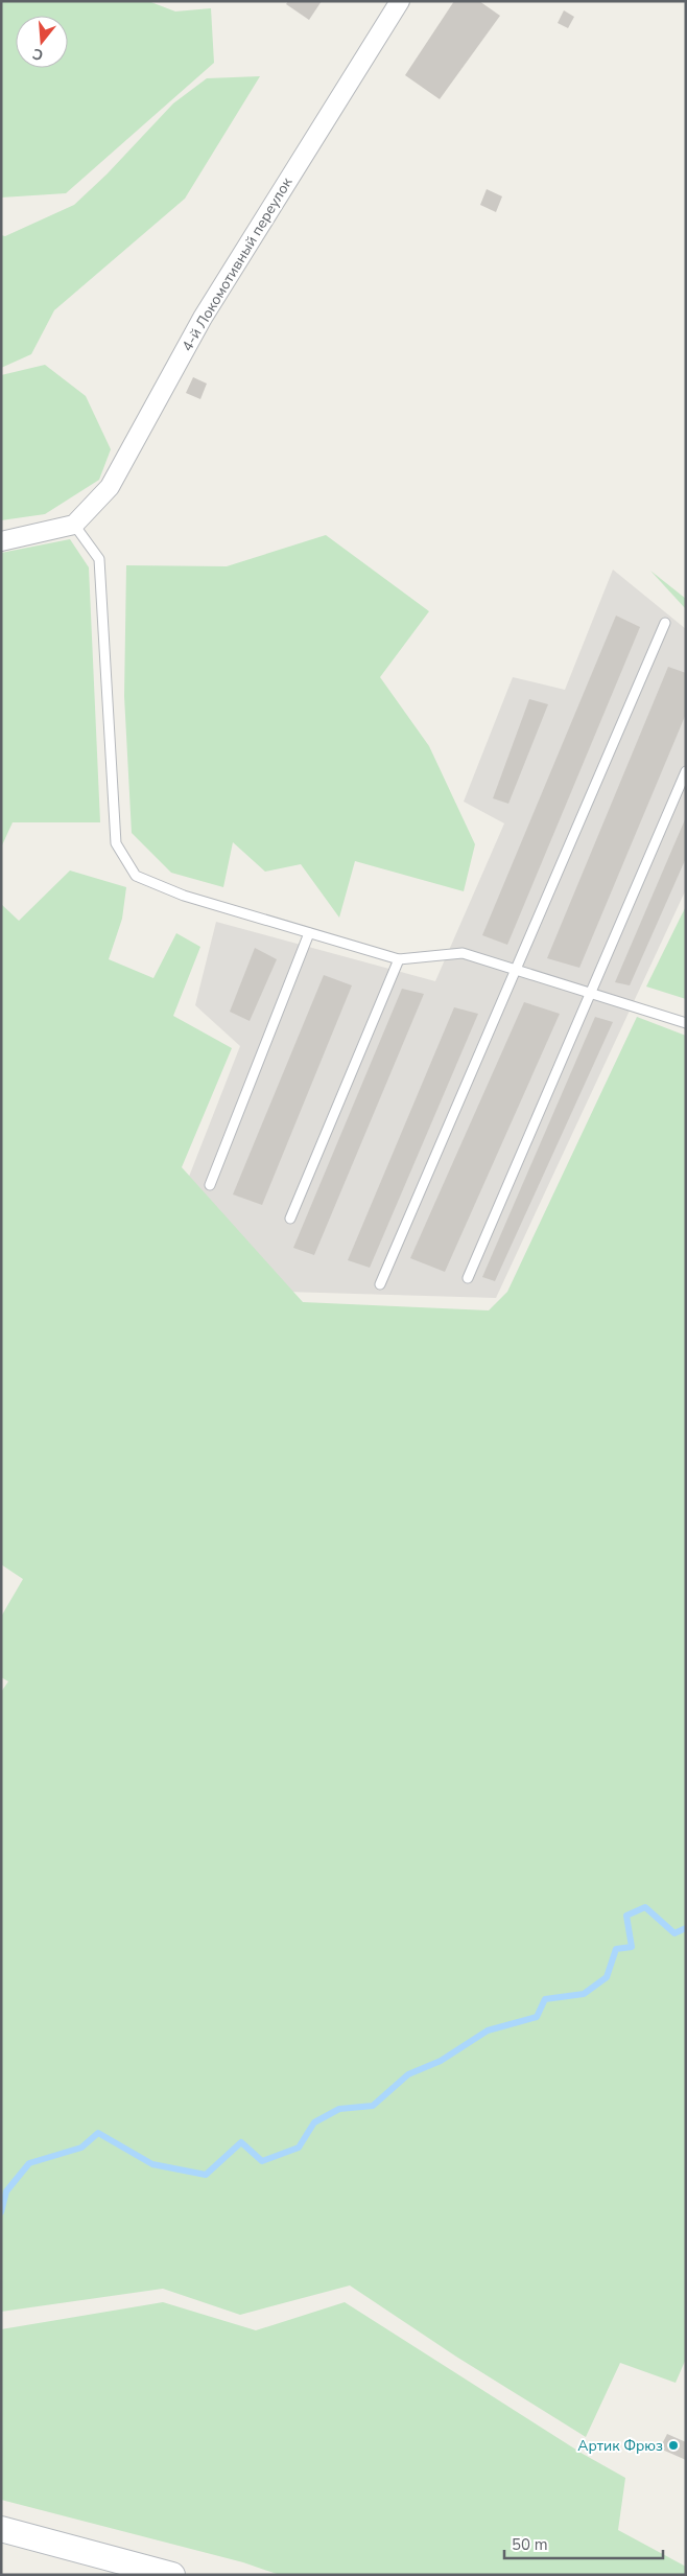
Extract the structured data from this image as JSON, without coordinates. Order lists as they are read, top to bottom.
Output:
{
  "streets": {
    "street": ["4-й Локомотивный переулок"]
  },
  "places": ["Артик Фрюз"],
  "scale_bar": "50 m",
  "north": "bottom"
}
